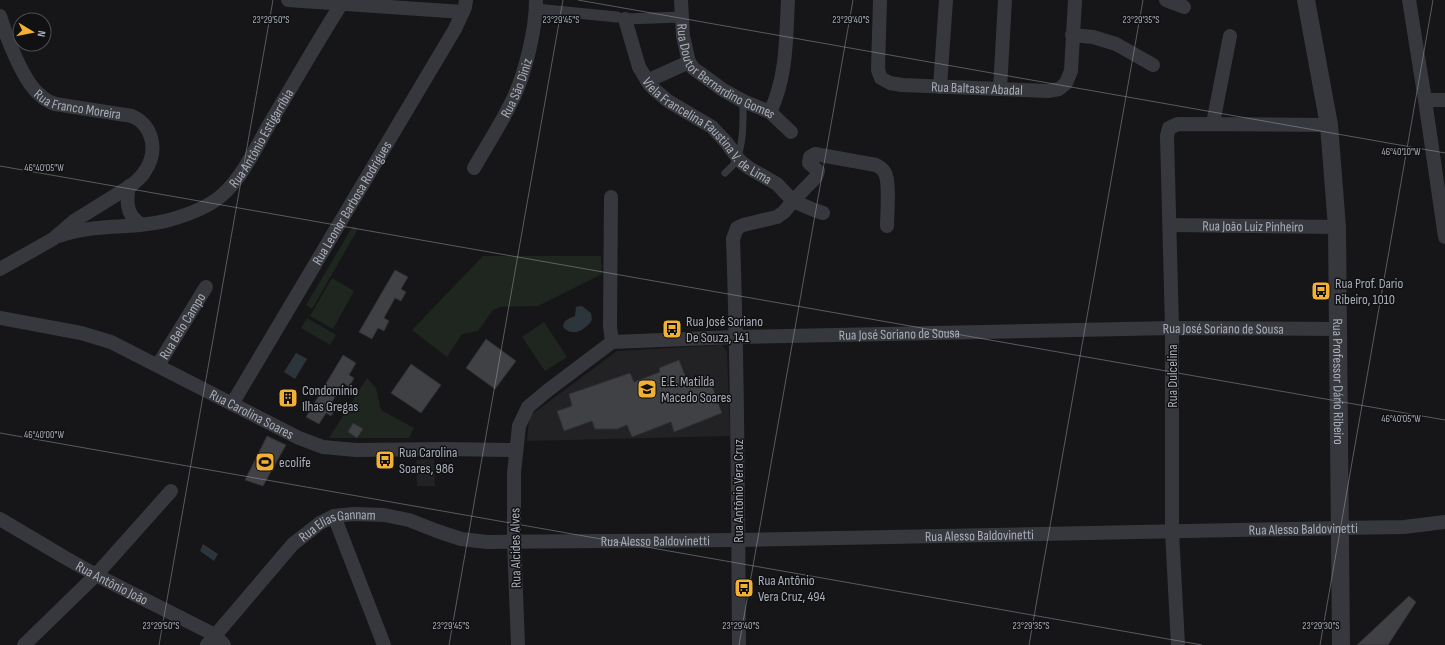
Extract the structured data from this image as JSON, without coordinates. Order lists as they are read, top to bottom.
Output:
{
  "streets": {
    "street": [
      "Rua Doutor Bernardino Gomes",
      "Rua São Diniz",
      "Rua Baltasar Abadal",
      "Rua Franco Moreira",
      "Viela Francelina Faustina V. de Lima",
      "Rua Antônio Estigarríbia",
      "Rua Leonor Barbosa Rodrigues",
      "Rua João Luiz Pinheiro",
      "Rua Belo Campo",
      "Rua José Soriano de Sousa",
      "Rua Dulcelina",
      "Rua Professor Dário Ribeiro",
      "Rua Carolina Soares",
      "Rua Antônio Vera Cruz",
      "Rua Elias Gannam",
      "Rua Alesso Baldovinetti",
      "Rua Alcides Alves",
      "Rua Antônio João"
    ]
  },
  "crossings": [
    ["Rua Franco Moreira", "Rua Antônio Estigarríbia"],
    ["Viela Francelina Faustina V. de Lima", "Rua Antônio Vera Cruz"],
    ["Rua Leonor Barbosa Rodrigues", "Rua Carolina Soares"],
    ["Rua João Luiz Pinheiro", "Rua Dulcelina"],
    ["Rua João Luiz Pinheiro", "Rua Professor Dário Ribeiro"],
    ["Rua Belo Campo", "Rua Carolina Soares"],
    ["Rua José Soriano de Sousa", "Rua Dulcelina"],
    ["Rua José Soriano de Sousa", "Rua Professor Dário Ribeiro"],
    ["Rua José Soriano de Sousa", "Rua Antônio Vera Cruz"],
    ["Rua Dulcelina", "Rua Alesso Baldovinetti"],
    ["Rua Professor Dário Ribeiro", "Rua Alesso Baldovinetti"],
    ["Rua Carolina Soares", "Rua Alcides Alves"],
    ["Rua Antônio Vera Cruz", "Rua Alesso Baldovinetti"],
    ["Rua Elias Gannam", "Rua Alesso Baldovinetti"],
    ["Rua Elias Gannam", "Rua Alcides Alves"],
    ["Rua Elias Gannam", "Rua Antônio João"],
    ["Rua Alesso Baldovinetti", "Rua Alcides Alves"]
  ],
  "places": {
    "bus stop": [
      "Rua Prof. Dario Ribeiro, 1010",
      "Rua José Soriano De Souza, 141",
      "Rua Carolina Soares, 986",
      "Rua Antônio Vera Cruz, 494"
    ],
    "school or university": ["E.E. Matilda Macedo Soares"],
    "building": ["Condomínio Ilhas Gregas"],
    "sports": ["ecolife"]
  },
  "north": "right",
  "coordinates": [
    "23°29'50\"S",
    "23°29'45\"S",
    "23°29'40\"S",
    "23°29'35\"S",
    "46°40'10\"W",
    "46°40'05\"W",
    "46°40'00\"W",
    "23°29'30\"S"
  ]
}
